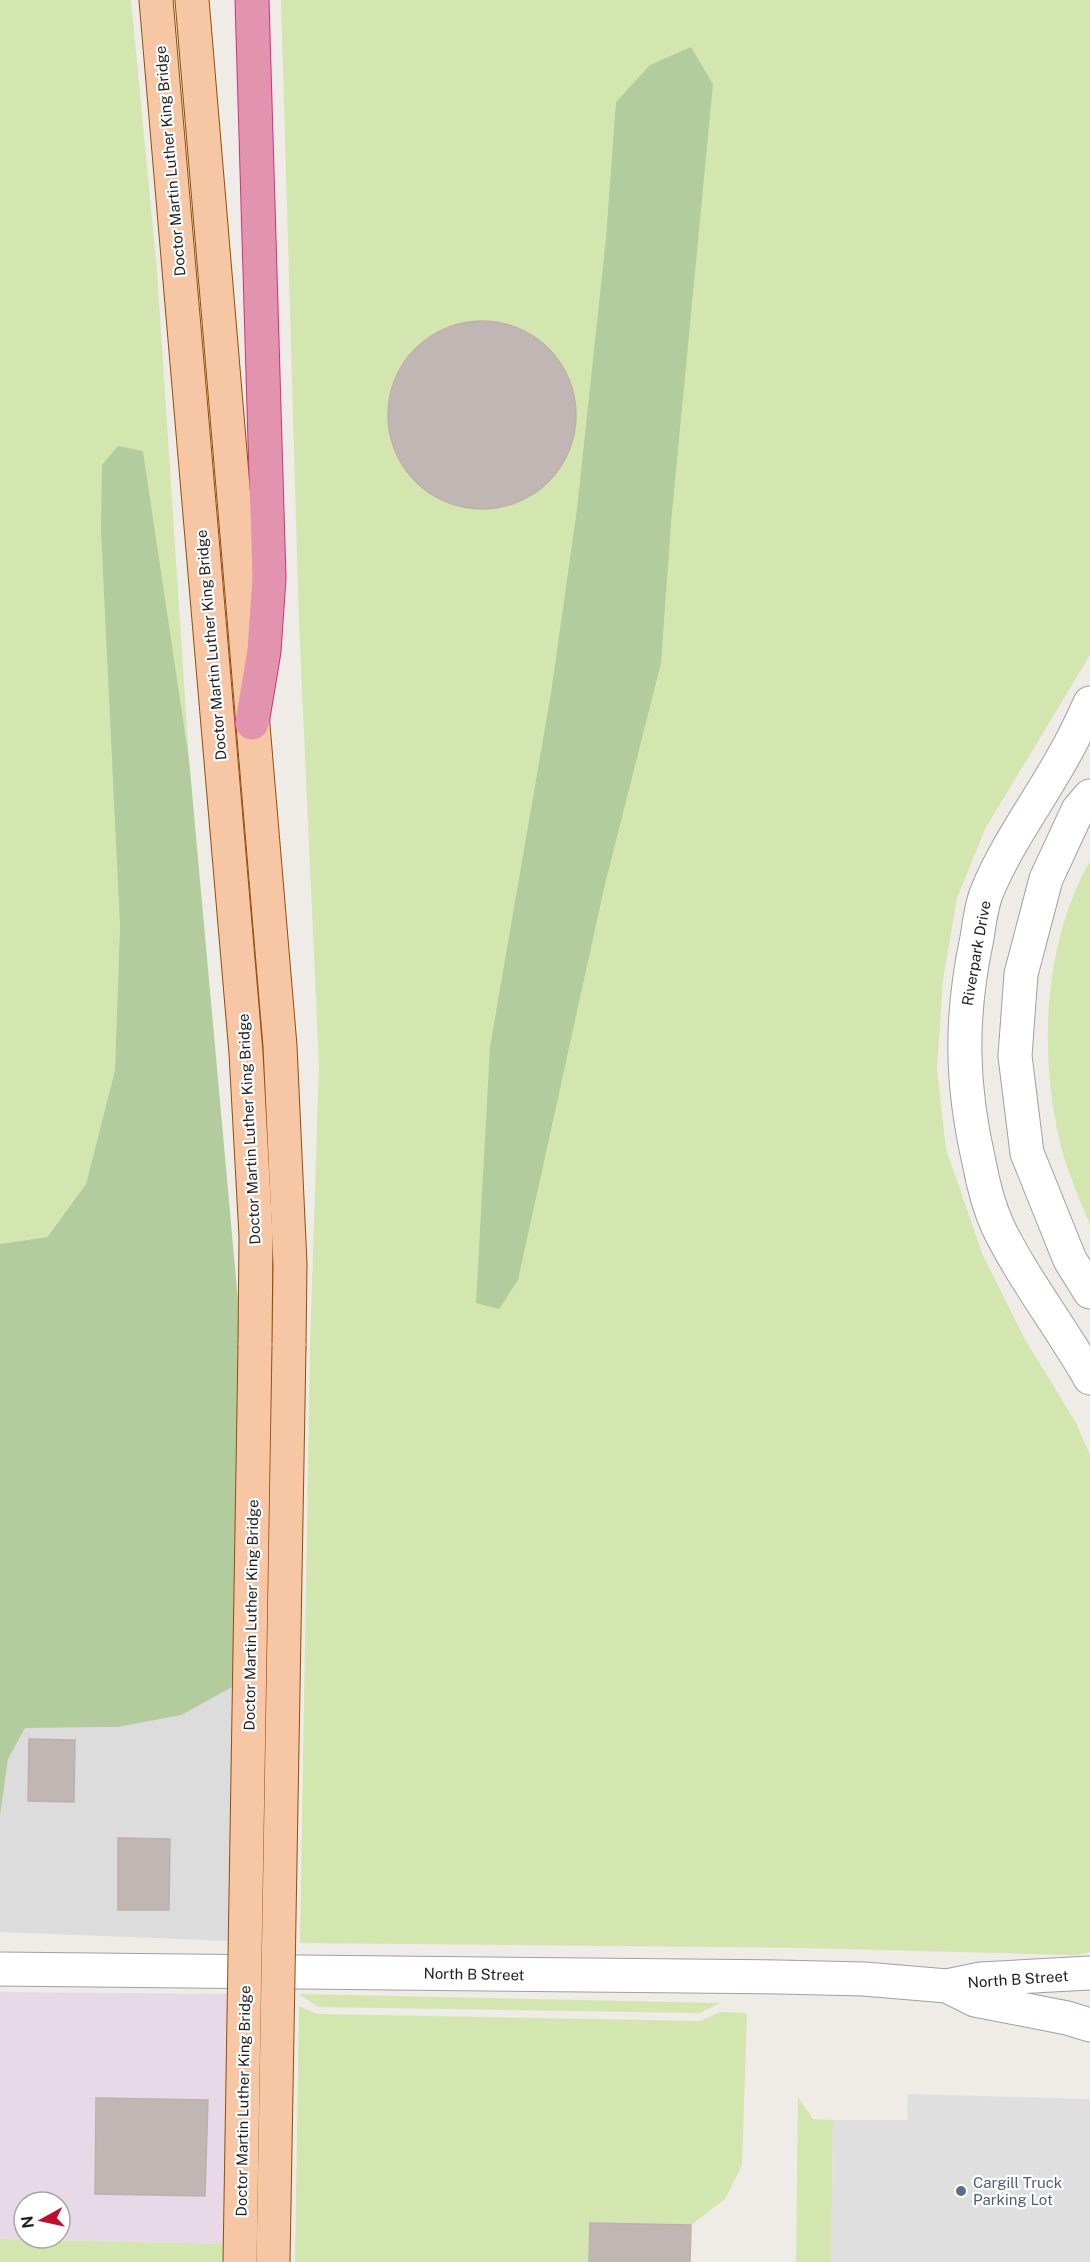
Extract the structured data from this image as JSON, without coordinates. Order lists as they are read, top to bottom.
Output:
{
  "streets": {
    "main road": ["Doctor Martin Luther King Bridge"],
    "street": ["Riverpark Drive", "North B Street"]
  },
  "places": ["Cargill Truck Parking Lot"],
  "north": "left"
}
